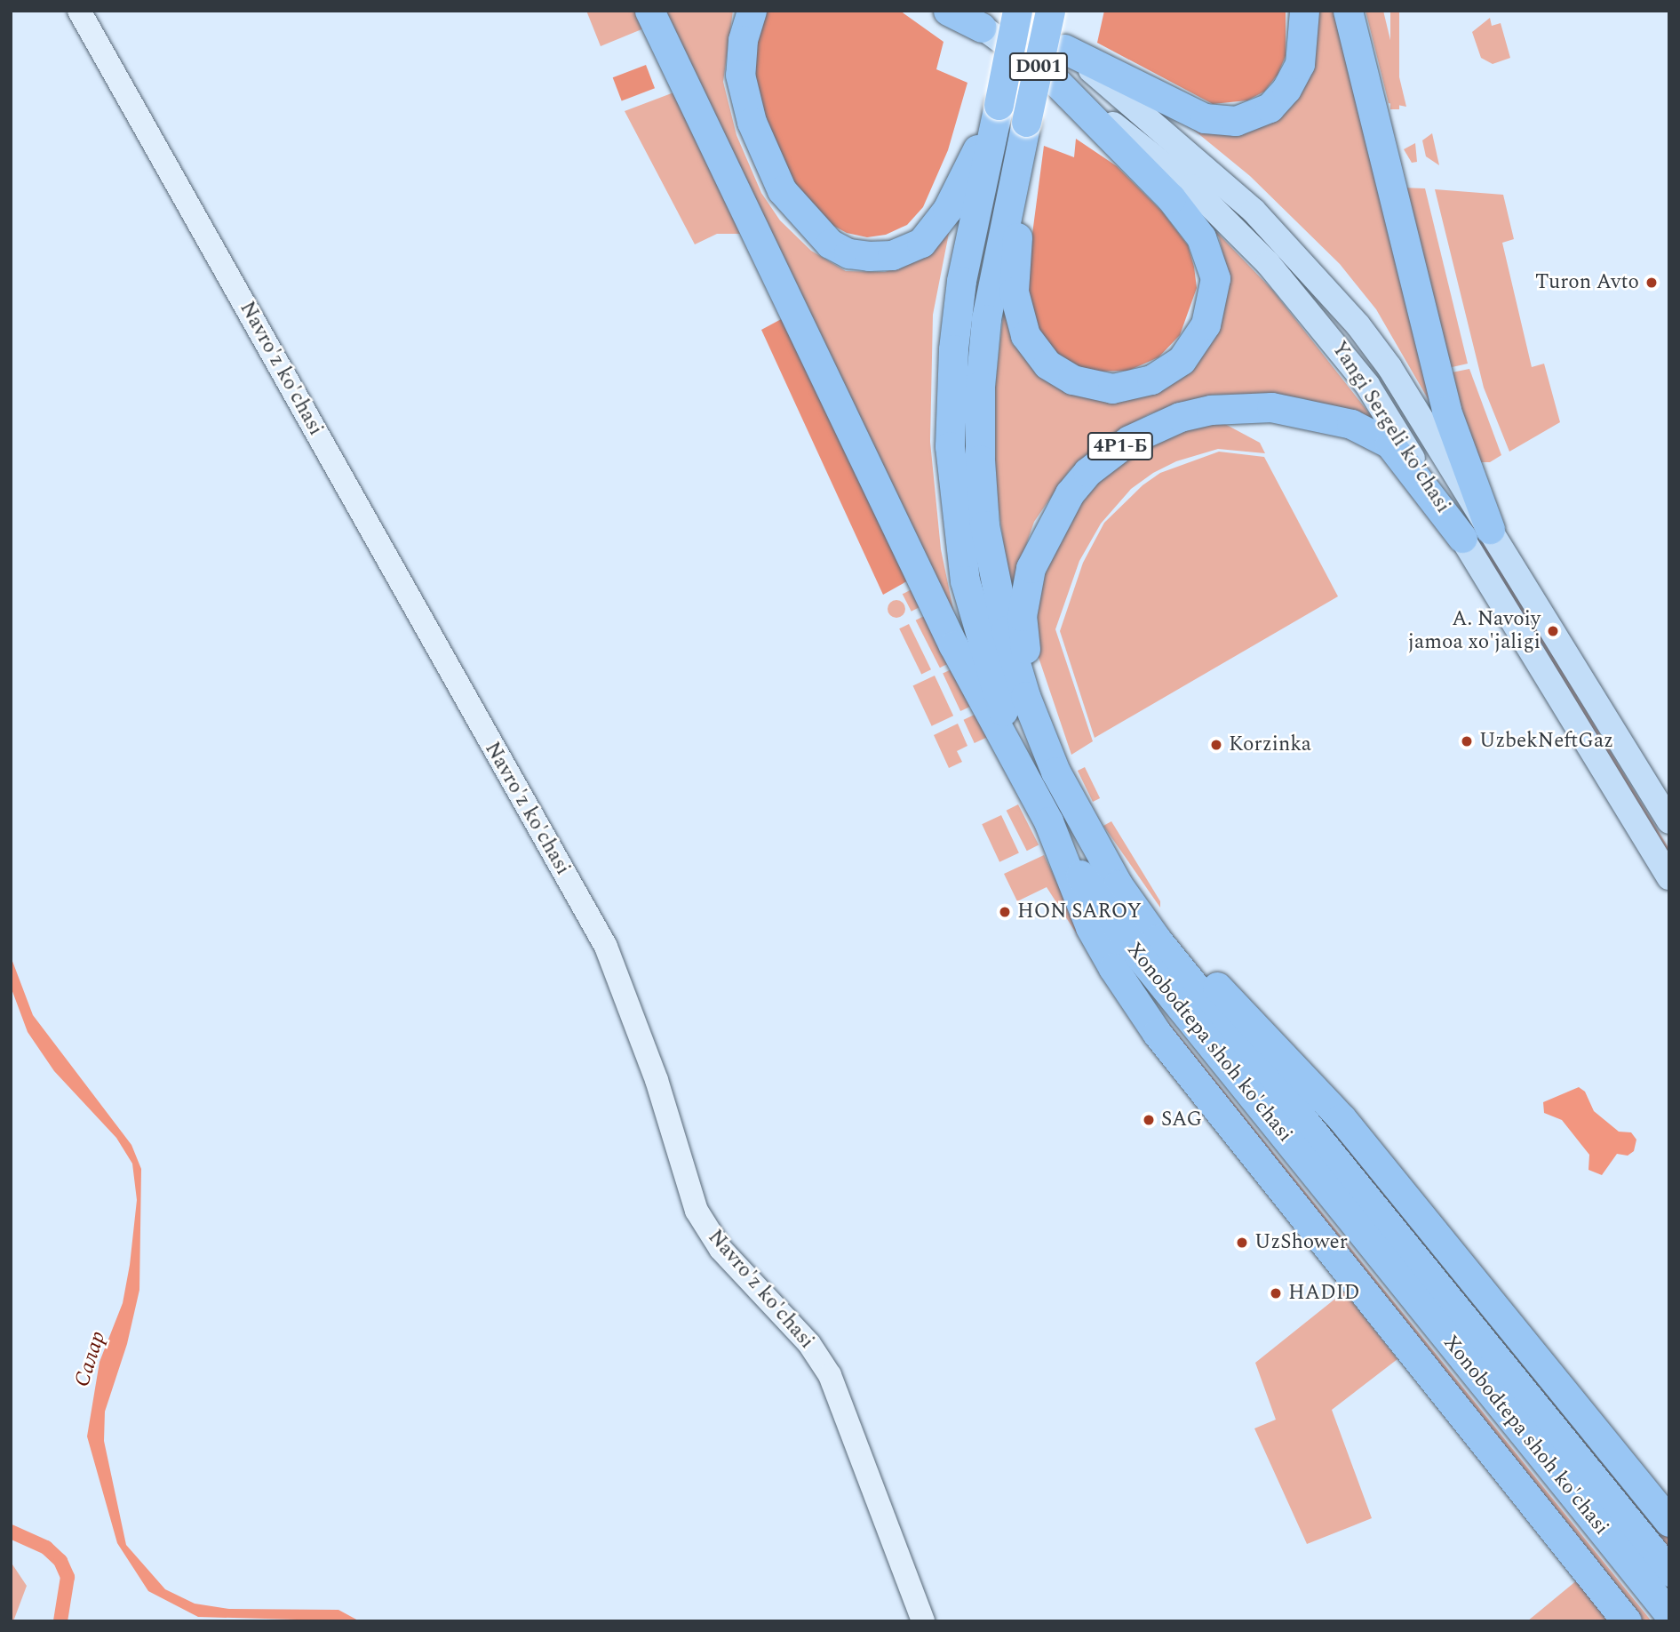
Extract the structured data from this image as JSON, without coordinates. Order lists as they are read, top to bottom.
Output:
{
  "streets": {
    "highway": ["D001", "4Р1-Б", "Xonobodtepa shoh ko'chasi"],
    "main road": ["Yangi Sergeli ko'chasi"],
    "street": ["Navro'z ko'chasi"]
  },
  "crossings": [
    ["Yangi Sergeli ko'chasi", "4Р1-Б"],
    ["Yangi Sergeli ko'chasi", "Xonobodtepa shoh ko'chasi"],
    ["4Р1-Б", "Xonobodtepa shoh ko'chasi"]
  ],
  "water": ["Салар"],
  "places": [
    "Turon Avto",
    "A. Navoiy jamoa xo'jaligi",
    "UzbekNeftGaz",
    "Korzinka",
    "HON SAROY",
    "SAG",
    "UzShower",
    "HADID"
  ]
}
